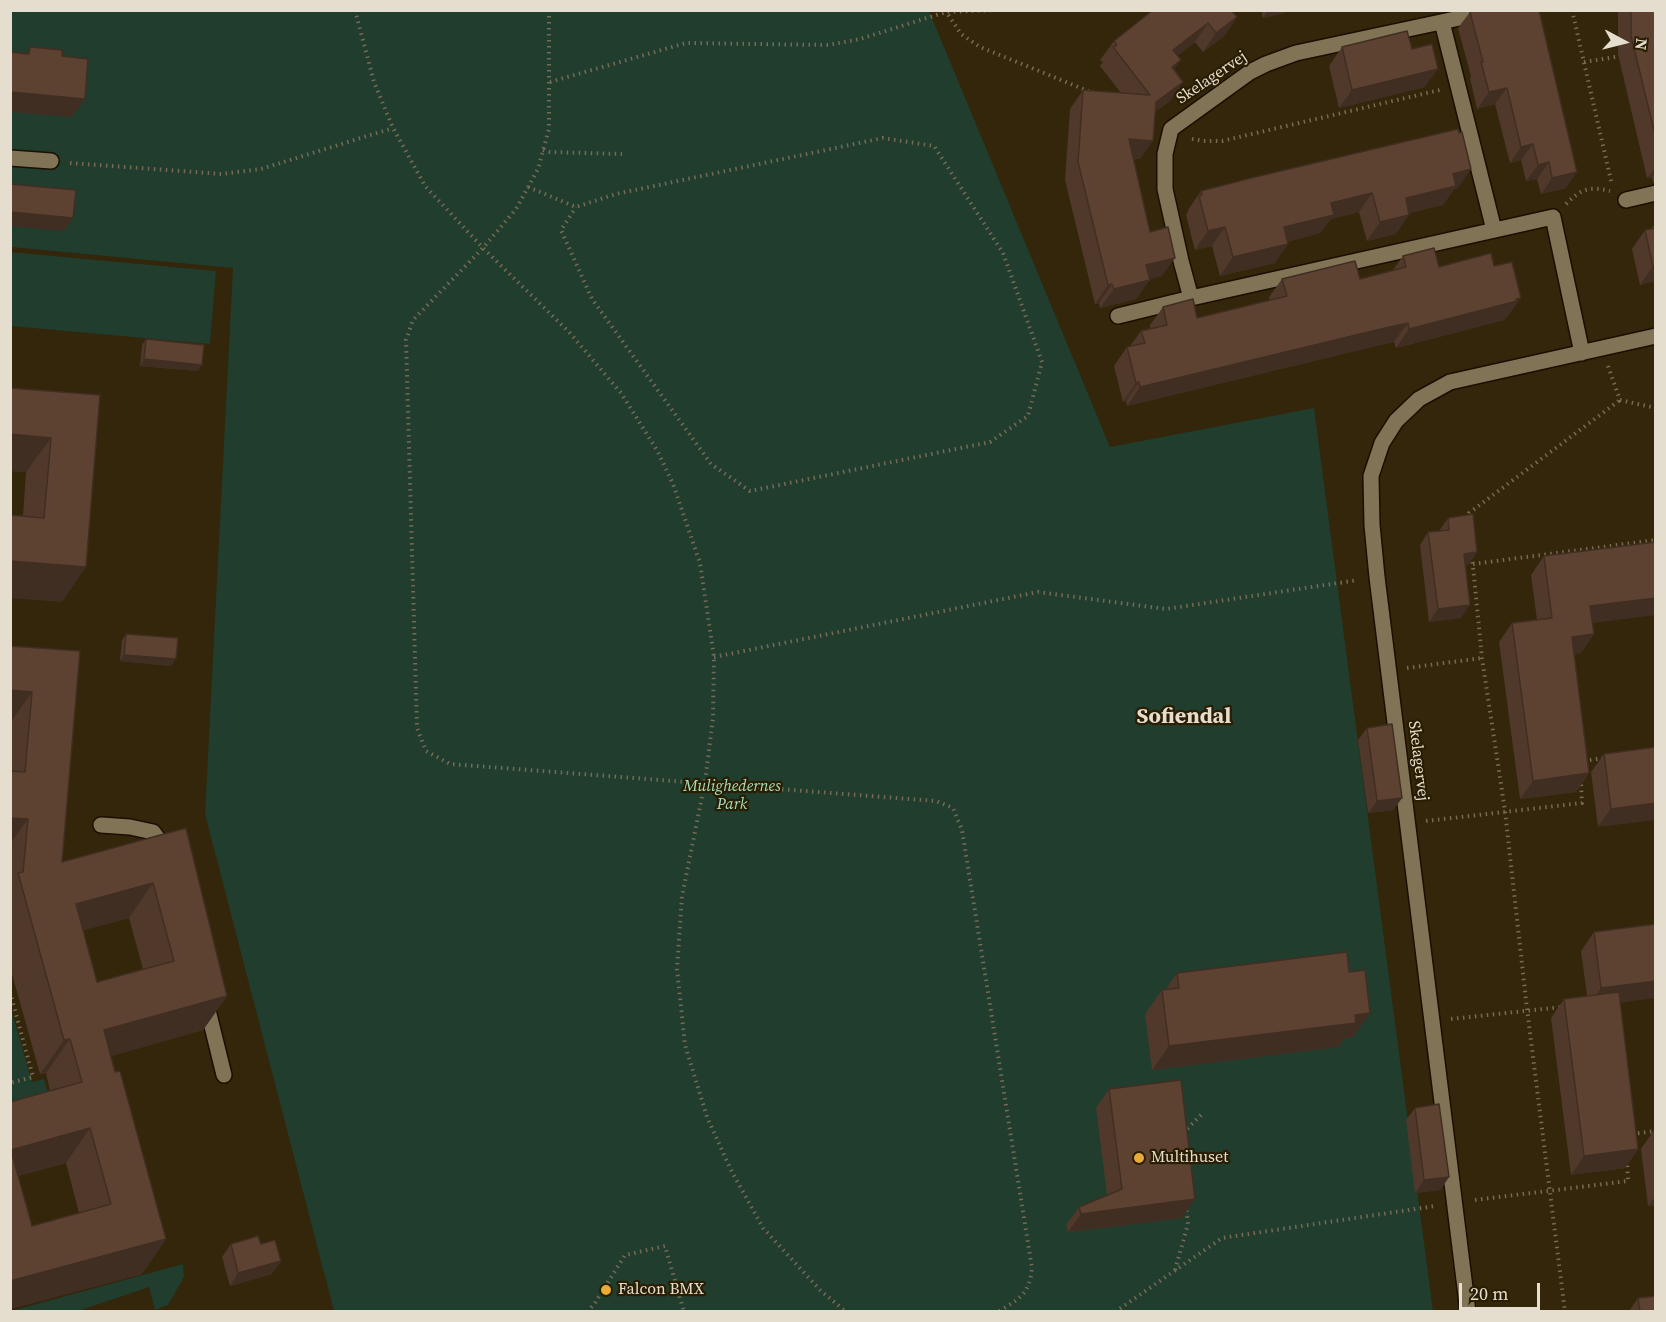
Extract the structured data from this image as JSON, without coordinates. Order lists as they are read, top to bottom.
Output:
{
  "streets": {
    "street": ["Skelagervej"]
  },
  "districts": ["Sofiendal"],
  "parks": ["Mulighedernes Park"],
  "places": ["Multihuset", "Falcon BMX"],
  "scale_bar": "20 m",
  "north": "right"
}
